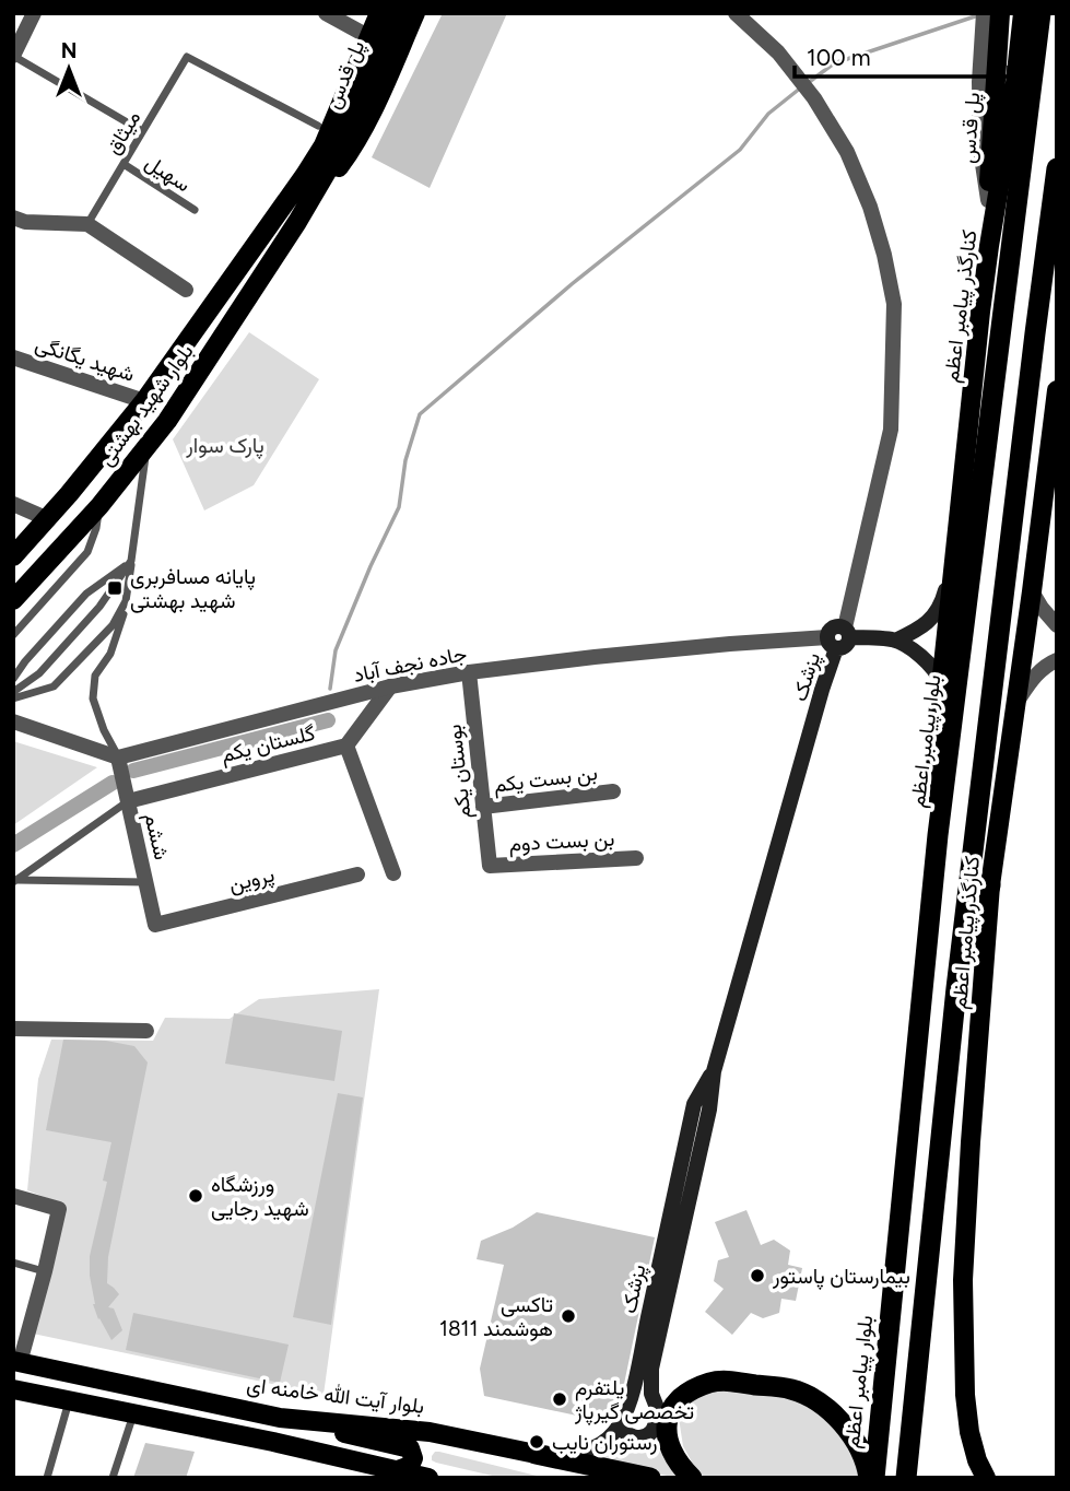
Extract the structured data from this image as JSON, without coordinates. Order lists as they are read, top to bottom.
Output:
{
  "streets": {
    "highway": ["بلوار پیامبر اعظم", "بلوار آیت الله خامنه ای"],
    "main road": [
      "پل قدس",
      "کنارگذر پیامبر اعظم",
      "بلوار شهید بهشتی",
      "پزشک"
    ],
    "street": [
      "شهید یگانگی",
      "جاده نجف آباد",
      "گلستان یکم",
      "بوستان یکم",
      "بن بست یکم",
      "ششم",
      "بن بست دوم",
      "پروین"
    ],
    "lane": ["میثاق", "سهیل"]
  },
  "crossings": [
    ["پل قدس", "کنارگذر پیامبر اعظم"],
    ["پل قدس", "بلوار شهید بهشتی"],
    ["میثاق", "سهیل"],
    ["میثاق", "بلوار شهید بهشتی"],
    ["کنارگذر پیامبر اعظم", "بلوار پیامبر اعظم"],
    ["شهید یگانگی", "بلوار شهید بهشتی"],
    ["جاده نجف آباد", "پزشک"],
    ["جاده نجف آباد", "گلستان یکم"],
    ["جاده نجف آباد", "بوستان یکم"],
    ["جاده نجف آباد", "ششم"],
    ["گلستان یکم", "ششم"],
    ["بوستان یکم", "بن بست یکم"],
    ["بوستان یکم", "بن بست دوم"],
    ["ششم", "پروین"]
  ],
  "parks": ["پارک سوار"],
  "places": {
    "transit": ["پایانه مسافربری شهید بهشتی"],
    "other": [
      "ورزشگاه شهید رجایی",
      "بیمارستان پاستور",
      "تاکسی هوشمند 1811",
      "پلتفرم تخصصی گیرپاژ",
      "رستوران نایب"
    ]
  },
  "scale_bar": "100 m",
  "north": "top"
}
